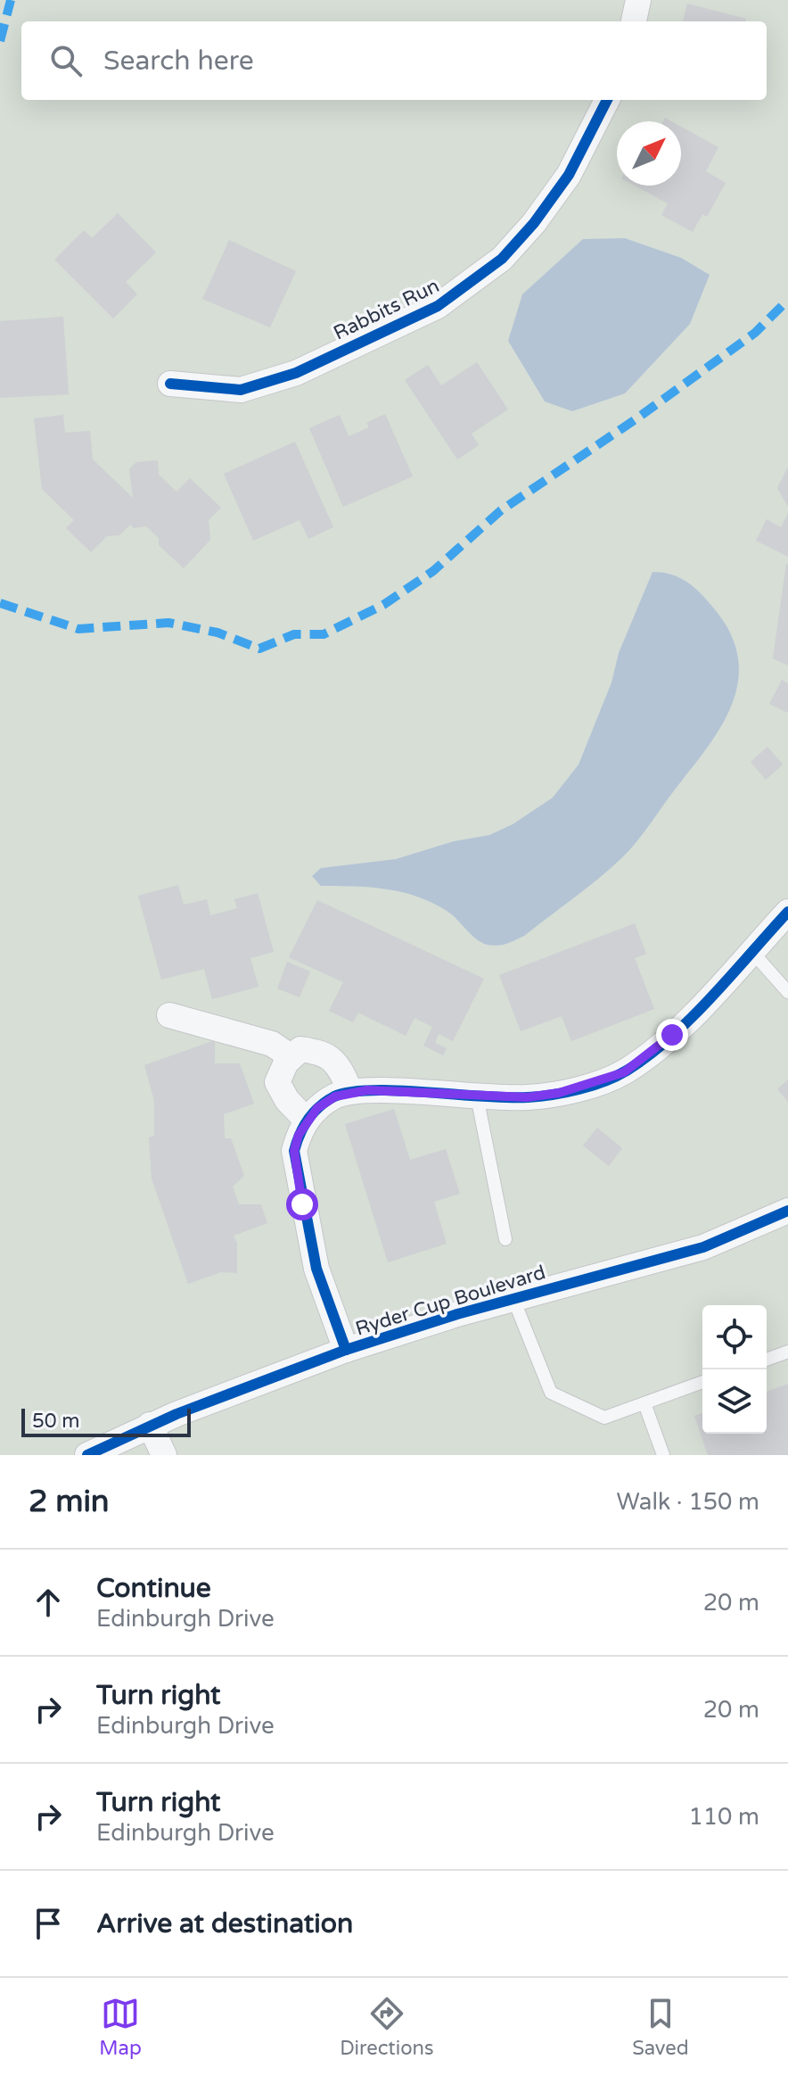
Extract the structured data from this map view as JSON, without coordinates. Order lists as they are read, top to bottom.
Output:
{
  "streets": {
    "street": ["Rabbits Run", "Ryder Cup Boulevard"]
  },
  "scale_bar": "50 m",
  "north": "top right",
  "page": {
    "search": "Search here",
    "scale": "50 m",
    "heading": ["2 min", "Walk · 150 m"],
    "list": [
      ["Continue", "Edinburgh Drive", "20 m"],
      ["Turn right", "Edinburgh Drive", "20 m"],
      ["Turn right", "Edinburgh Drive", "110 m"],
      "Arrive at destination"
    ],
    "nav": ["Map", "Directions", "Saved"]
  }
}
